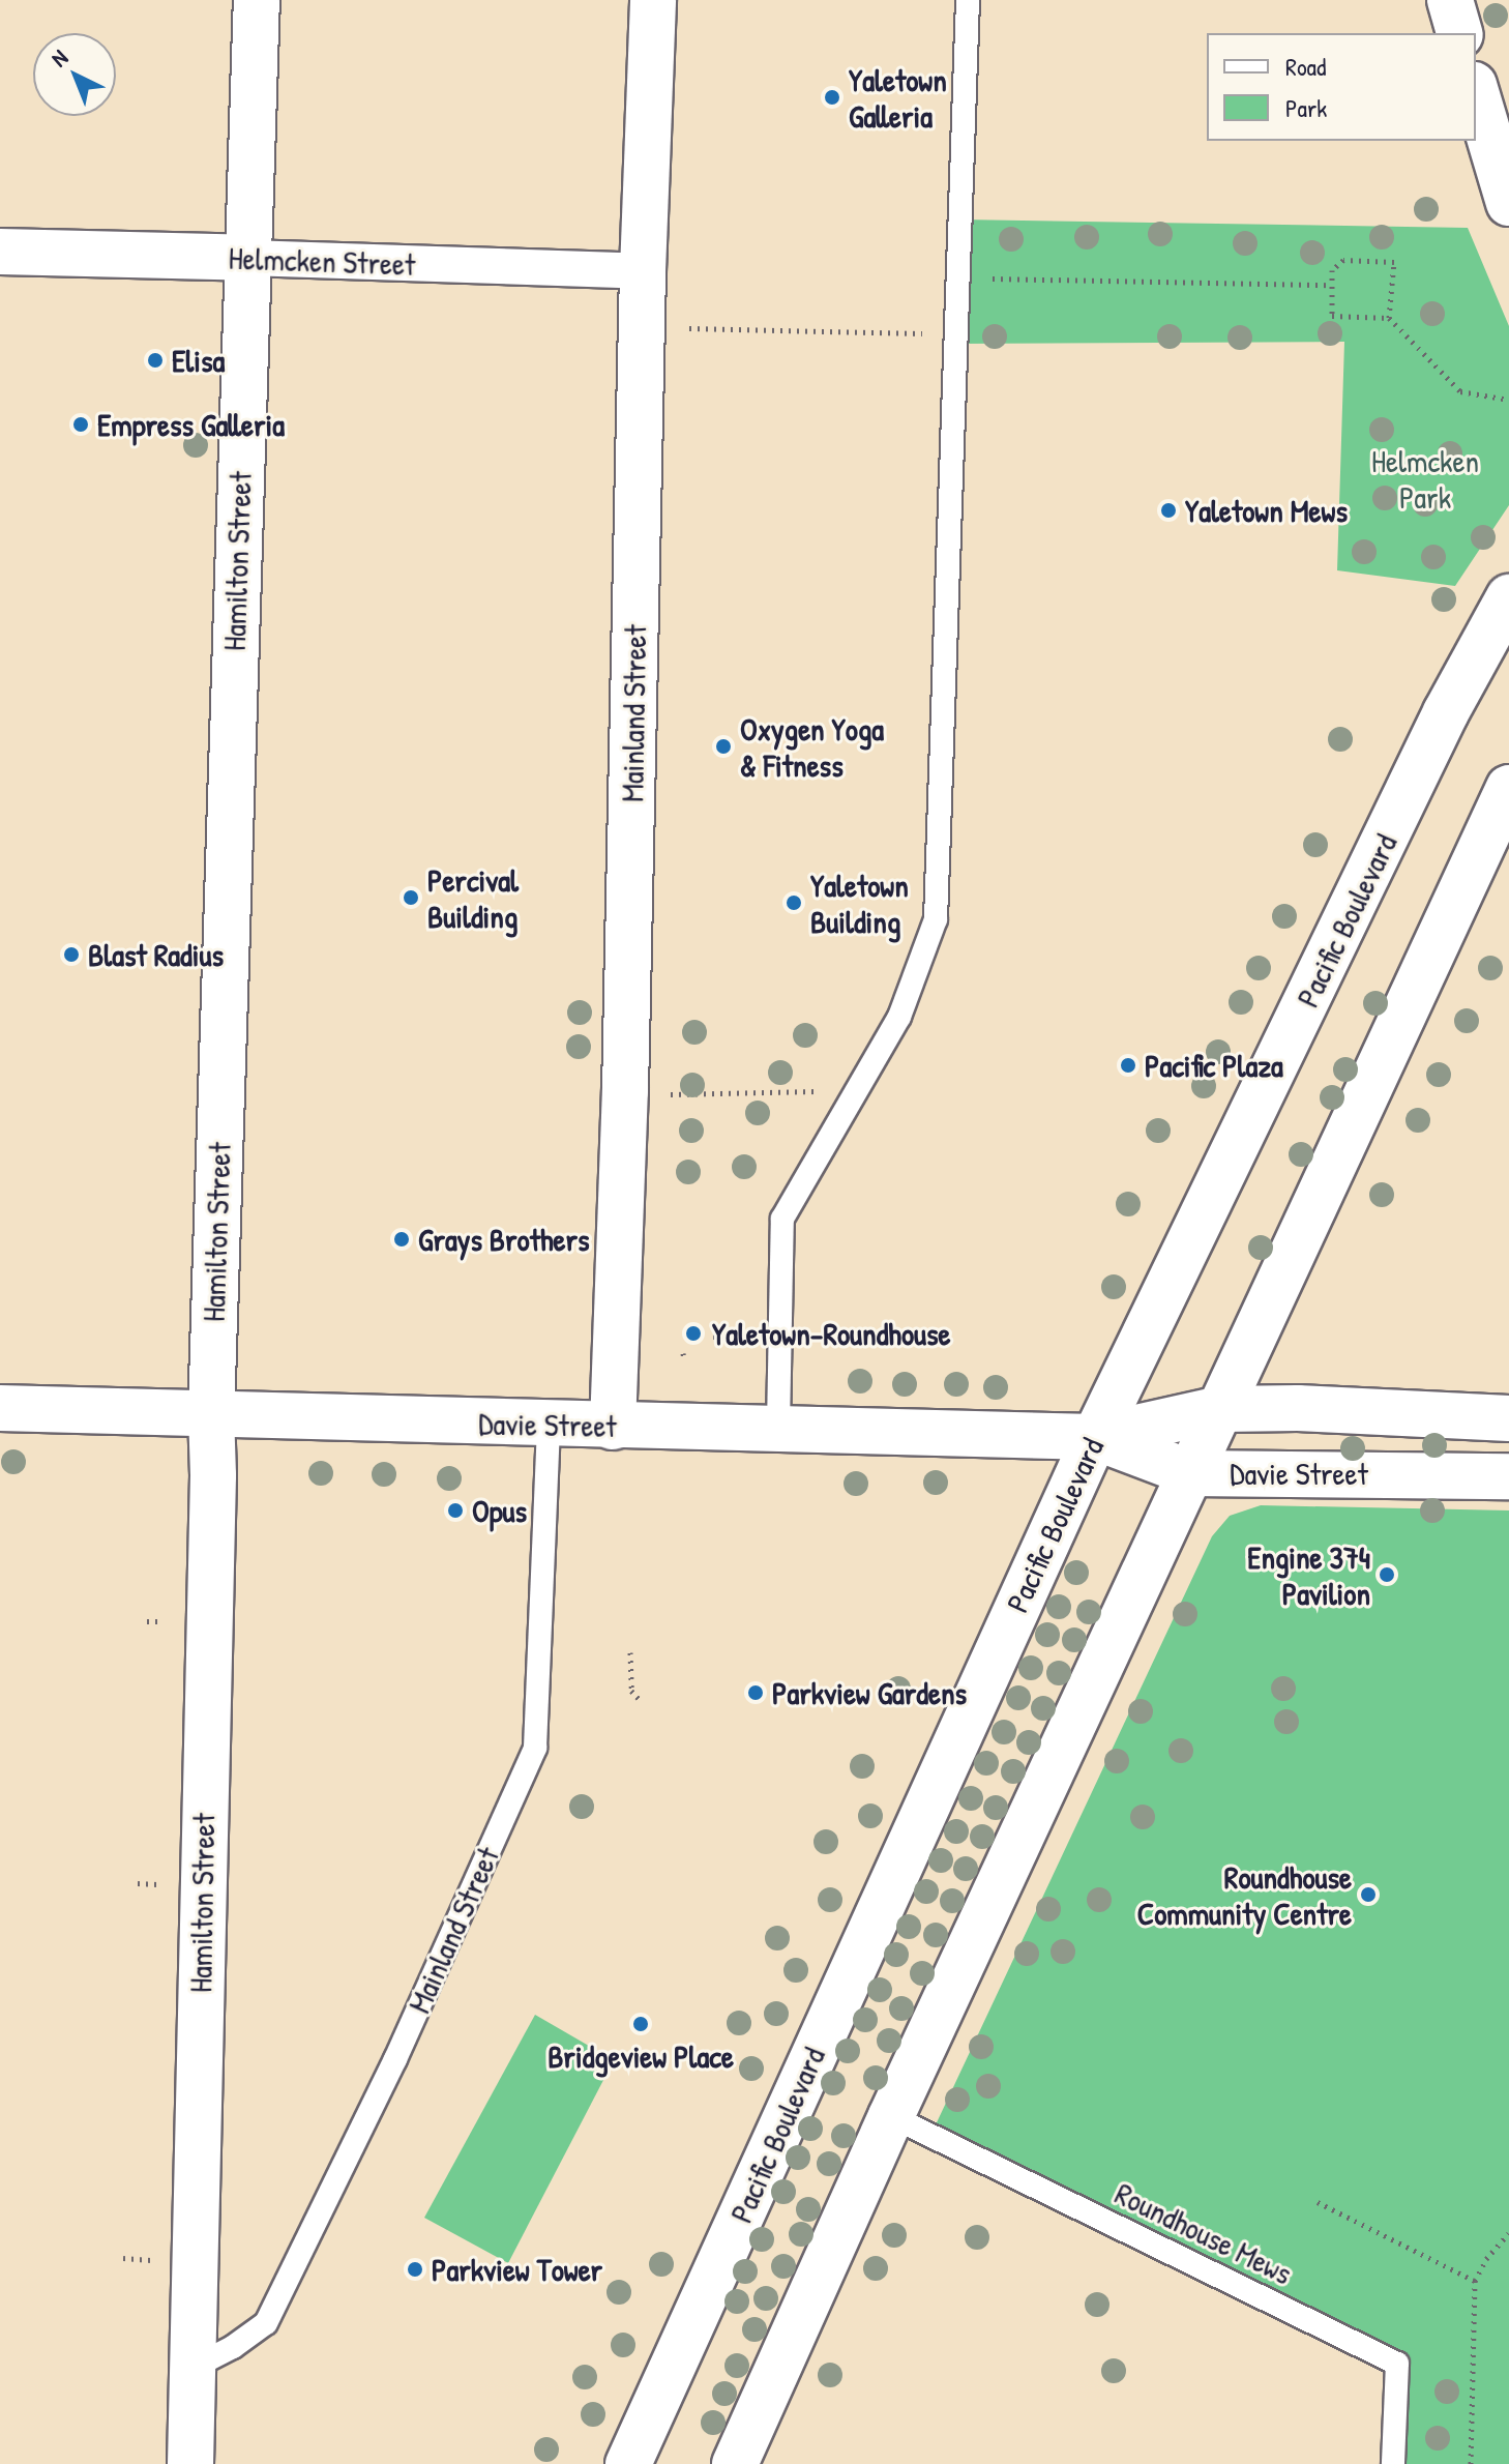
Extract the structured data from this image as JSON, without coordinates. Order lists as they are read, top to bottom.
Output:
{
  "streets": {
    "main road": [
      "Helmcken Street",
      "Hamilton Street",
      "Mainland Street",
      "Pacific Boulevard",
      "Davie Street"
    ],
    "lane": ["Roundhouse Mews"]
  },
  "crossings": [
    ["Helmcken Street", "Hamilton Street"],
    ["Helmcken Street", "Mainland Street"],
    ["Hamilton Street", "Mainland Street"],
    ["Hamilton Street", "Davie Street"],
    ["Mainland Street", "Davie Street"],
    ["Pacific Boulevard", "Davie Street"]
  ],
  "parks": ["Helmcken Park"],
  "places": [
    "Yaletown Galleria",
    "Elisa",
    "Empress Galleria",
    "Yaletown Mews",
    "Oxygen Yoga & Fitness",
    "Percival Building",
    "Yaletown Building",
    "Blast Radius",
    "Pacific Plaza",
    "Grays Brothers",
    "Yaletown–Roundhouse",
    "Opus",
    "Engine 374 Pavilion",
    "Parkview Gardens",
    "Roundhouse Community Centre",
    "Bridgeview Place",
    "Parkview Tower"
  ],
  "legend": ["Road", "Park"],
  "north": "top left"
}
